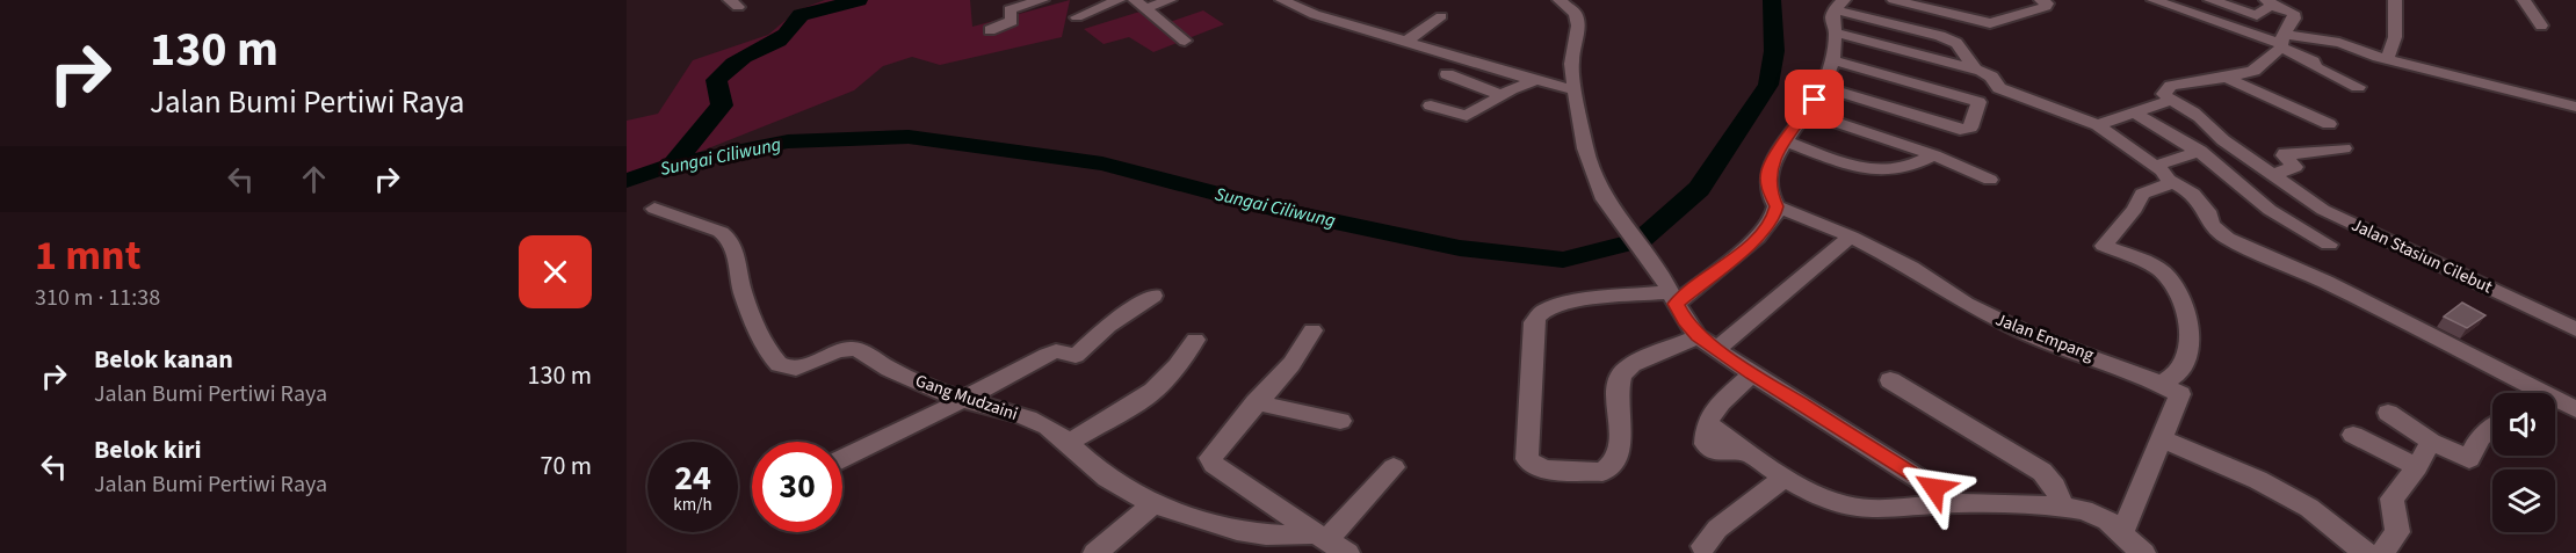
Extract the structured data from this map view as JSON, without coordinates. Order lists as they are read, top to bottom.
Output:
{
  "streets": {
    "street": ["Jalan Stasiun Cilebut", "Jalan Empang", "Gang Mudzaini"]
  },
  "water": ["Sungai Ciliwung"],
  "page": {
    "turn": ["130 m", "Jalan Bumi Pertiwi Raya"],
    "heading": ["1 mnt", "310 m · 11:38"],
    "list": [
      {
        "name": "Belok kanan",
        "note": "Jalan Bumi Pertiwi Raya",
        "value": "130 m"
      },
      {
        "name": "Belok kiri",
        "note": "Jalan Bumi Pertiwi Raya",
        "value": "70 m"
      }
    ],
    "speed": "24 km/h",
    "limit": "30"
  }
}
